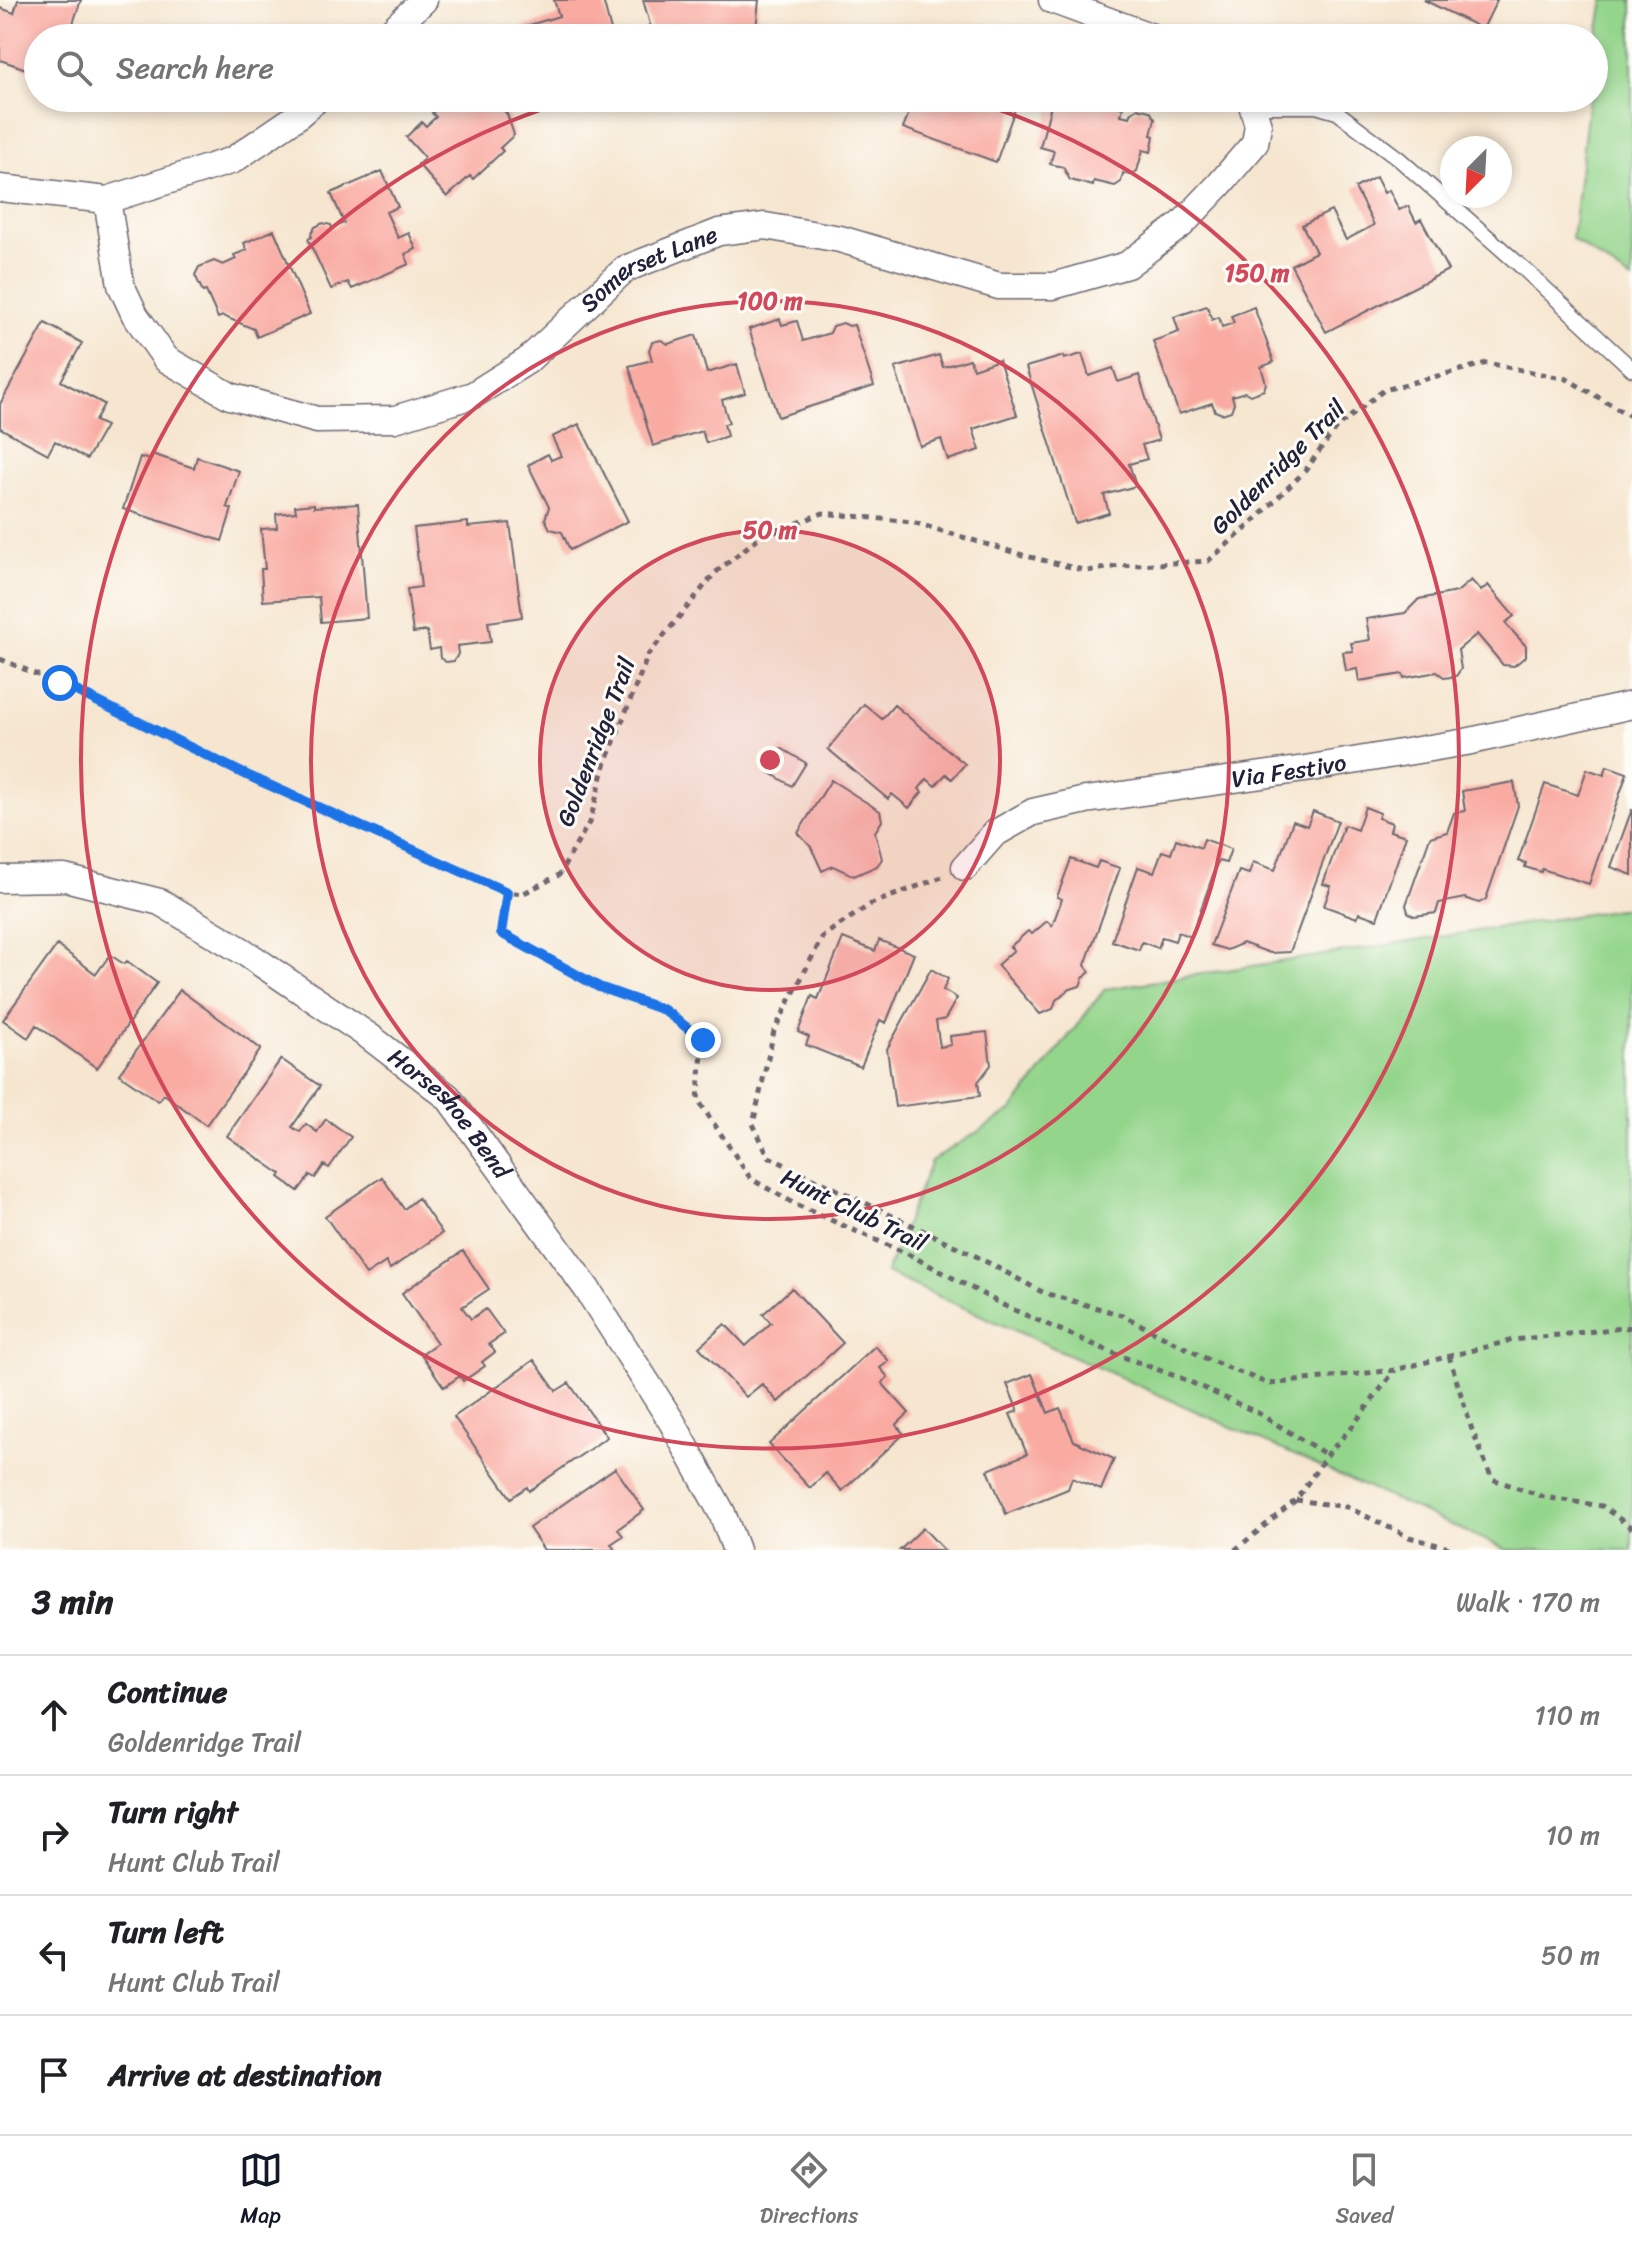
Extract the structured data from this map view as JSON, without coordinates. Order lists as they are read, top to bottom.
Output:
{
  "streets": {
    "street": ["Somerset Lane", "Via Festivo", "Horseshoe Bend"],
    "path": ["Goldenridge Trail", "Hunt Club Trail"]
  },
  "crossings": [
    ["Goldenridge Trail", "Hunt Club Trail"]
  ],
  "north": "bottom left",
  "page": {
    "search": "Search here",
    "heading": ["3 min", "Walk · 170 m"],
    "list": [
      ["Continue", "Goldenridge Trail", "110 m"],
      ["Turn right", "Hunt Club Trail", "10 m"],
      ["Turn left", "Hunt Club Trail", "50 m"],
      "Arrive at destination"
    ],
    "nav": ["Map", "Directions", "Saved"]
  },
  "rings": ["150 m", "100 m", "50 m"]
}
